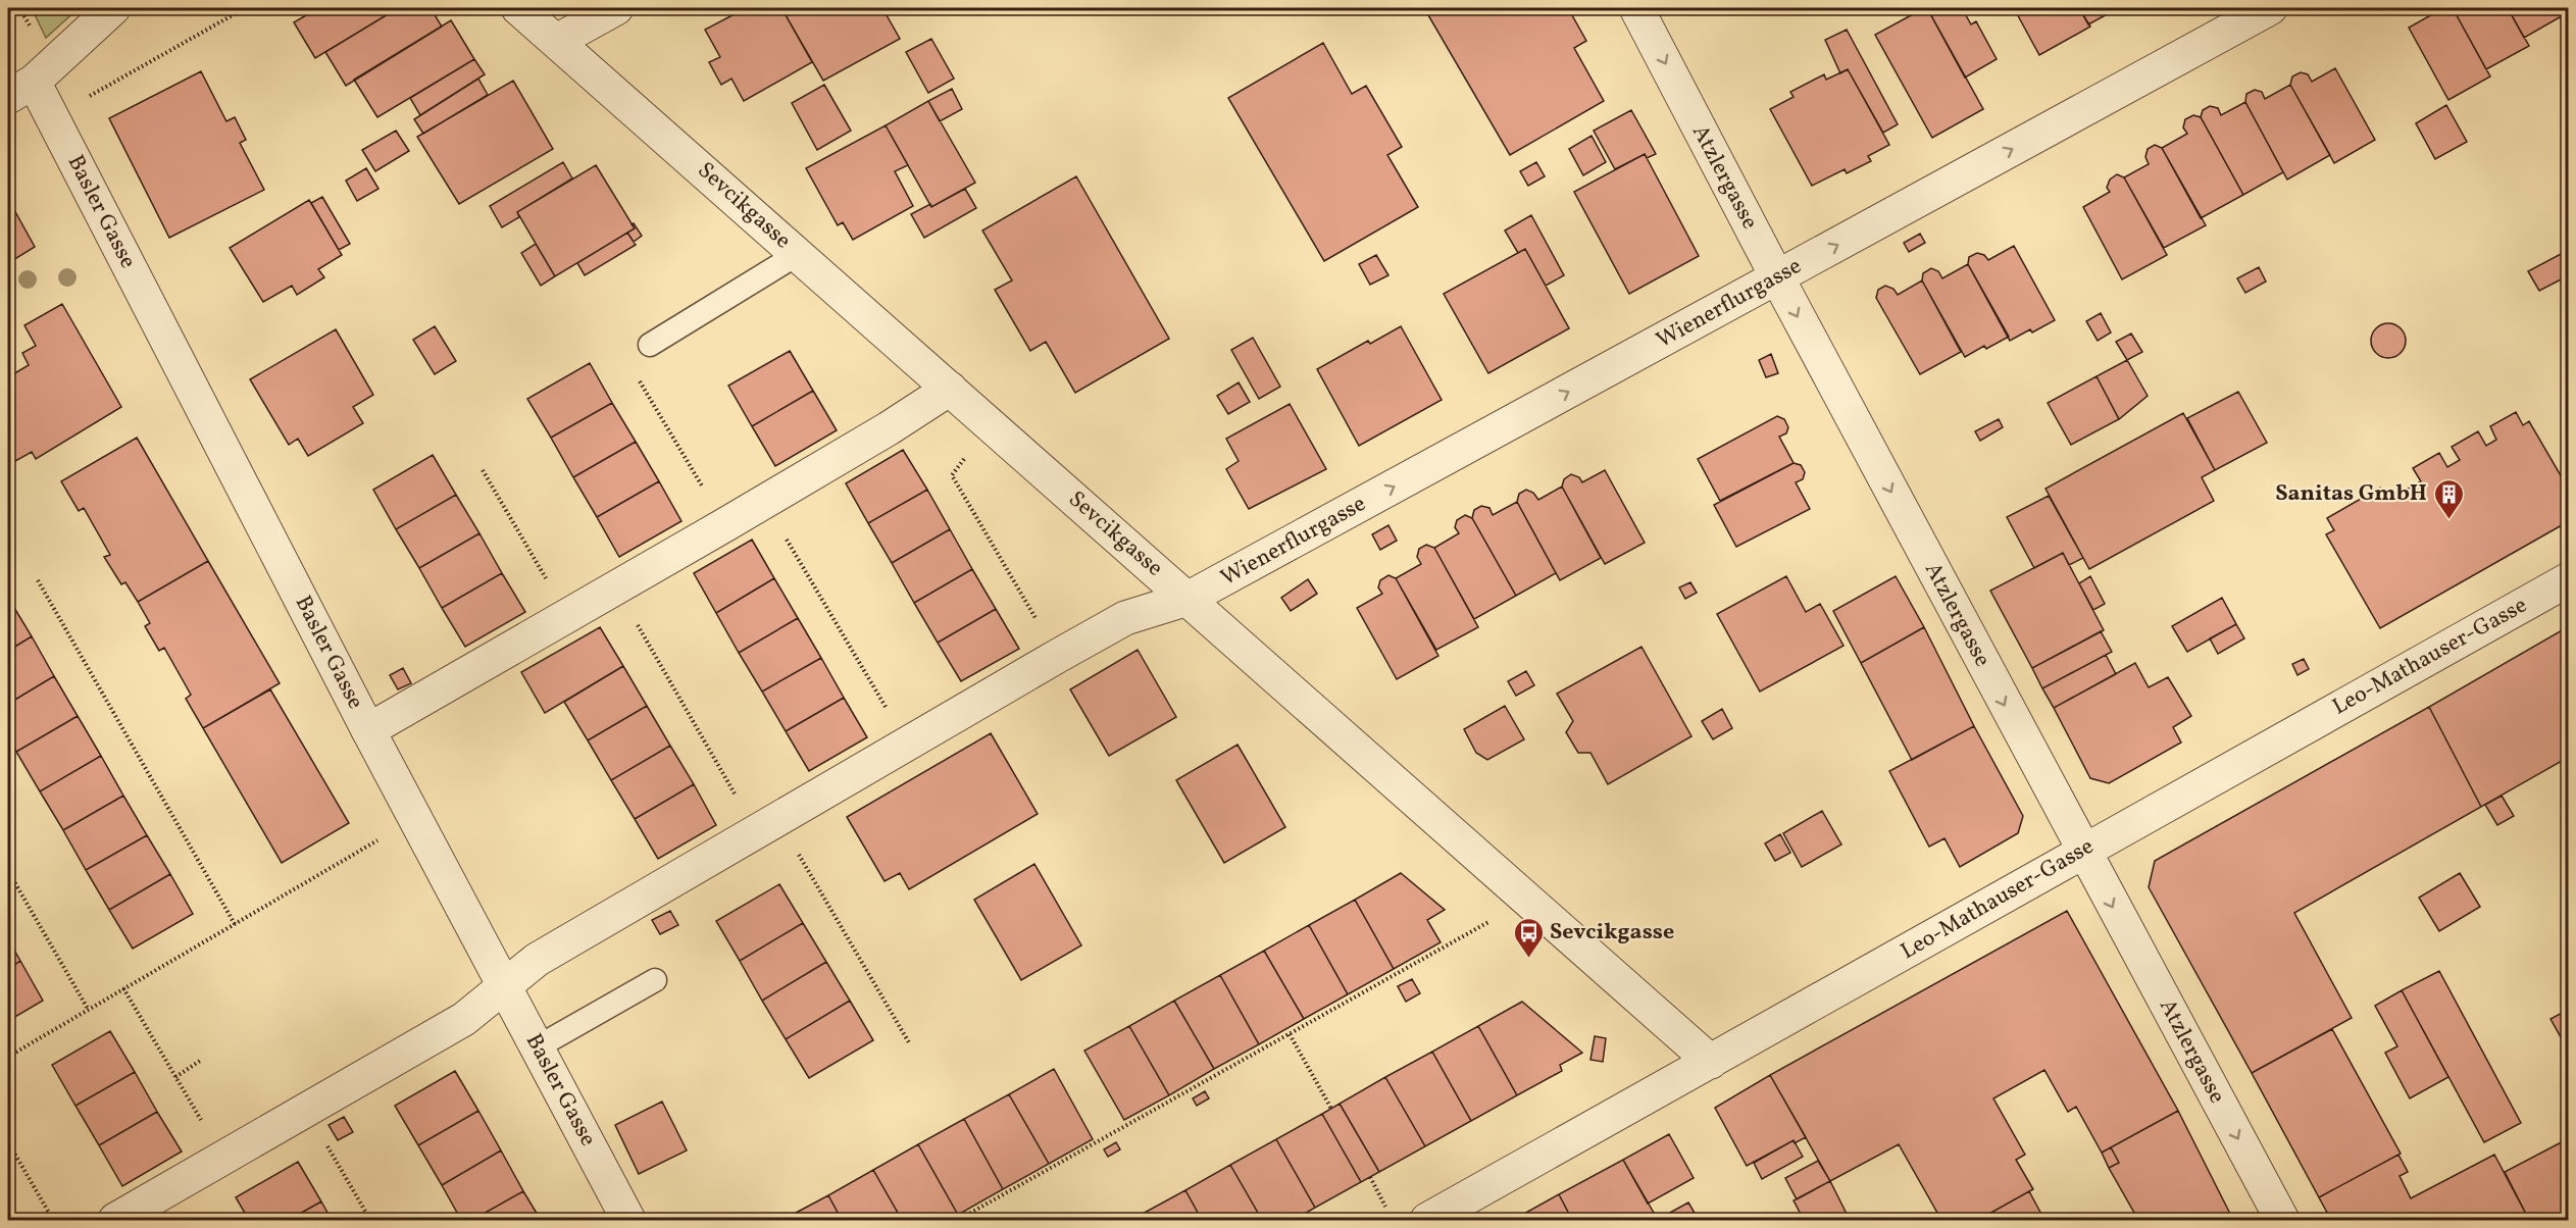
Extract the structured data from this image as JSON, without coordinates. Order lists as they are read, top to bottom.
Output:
{
  "streets": {
    "street": [
      "Atzlergasse",
      "Sevcikgasse",
      "Basler Gasse",
      "Wienerflurgasse",
      "Leo-Mathauser-Gasse"
    ]
  },
  "crossings": [
    ["Atzlergasse", "Wienerflurgasse"],
    ["Atzlergasse", "Leo-Mathauser-Gasse"],
    ["Sevcikgasse", "Wienerflurgasse"],
    ["Sevcikgasse", "Leo-Mathauser-Gasse"],
    ["Basler Gasse", "Wienerflurgasse"]
  ],
  "one_way": ["Atzlergasse", "Wienerflurgasse"],
  "places": {
    "building": ["Sanitas GmbH"],
    "bus stop": ["Sevcikgasse"]
  }
}
